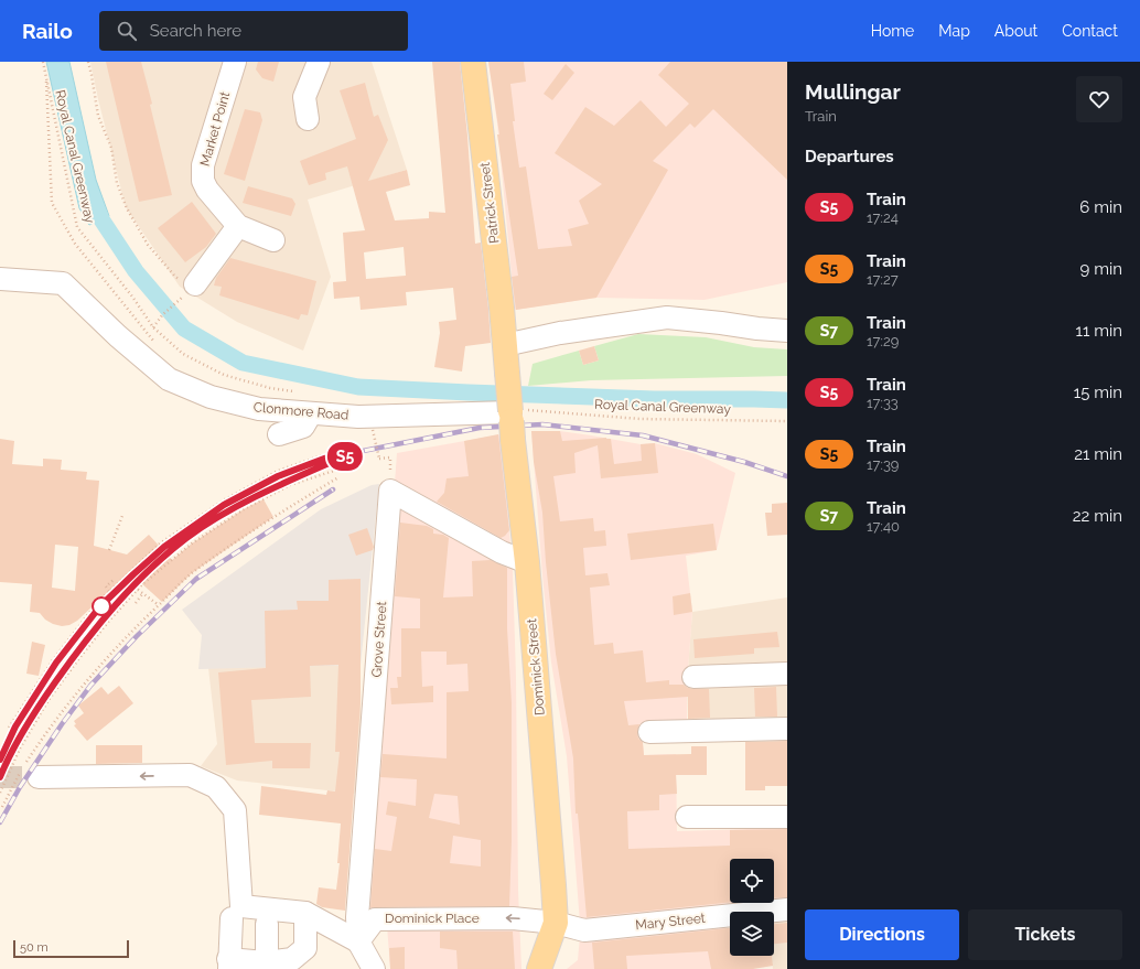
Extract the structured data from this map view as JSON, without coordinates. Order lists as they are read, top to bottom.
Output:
{
  "streets": {
    "main road": ["Patrick Street", "Dominick Street"],
    "street": [
      "Market Point",
      "Clonmore Road",
      "Grove Street",
      "Dominick Place",
      "Mary Street"
    ],
    "path": ["Royal Canal Greenway"]
  },
  "crossings": [
    ["Patrick Street", "Dominick Street"],
    ["Clonmore Road", "Dominick Street"],
    ["Grove Street", "Dominick Street"],
    ["Grove Street", "Dominick Place"],
    ["Dominick Street", "Dominick Place"],
    ["Dominick Street", "Mary Street"],
    ["Dominick Place", "Mary Street"]
  ],
  "one_way": ["Dominick Place"],
  "scale_bar": "50 m",
  "page": {
    "header": "Railo",
    "search": "Search here",
    "nav": [
      "Home",
      "Map",
      "About",
      "Contact"
    ],
    "on_map": "S5",
    "heading": [
      ["Mullingar", "Train"],
      "Departures"
    ],
    "list": [
      {
        "mark": "S5",
        "name": "Train",
        "note": "17:24",
        "value": "6 min"
      },
      {
        "mark": "S5",
        "name": "Train",
        "note": "17:27",
        "value": "9 min"
      },
      {
        "mark": "S7",
        "name": "Train",
        "note": "17:29",
        "value": "11 min"
      },
      {
        "mark": "S5",
        "name": "Train",
        "note": "17:33",
        "value": "15 min"
      },
      {
        "mark": "S5",
        "name": "Train",
        "note": "17:39",
        "value": "21 min"
      },
      {
        "mark": "S7",
        "name": "Train",
        "note": "17:40",
        "value": "22 min"
      }
    ],
    "buttons": ["Directions", "Tickets"],
    "scale": "50 m"
  }
}
